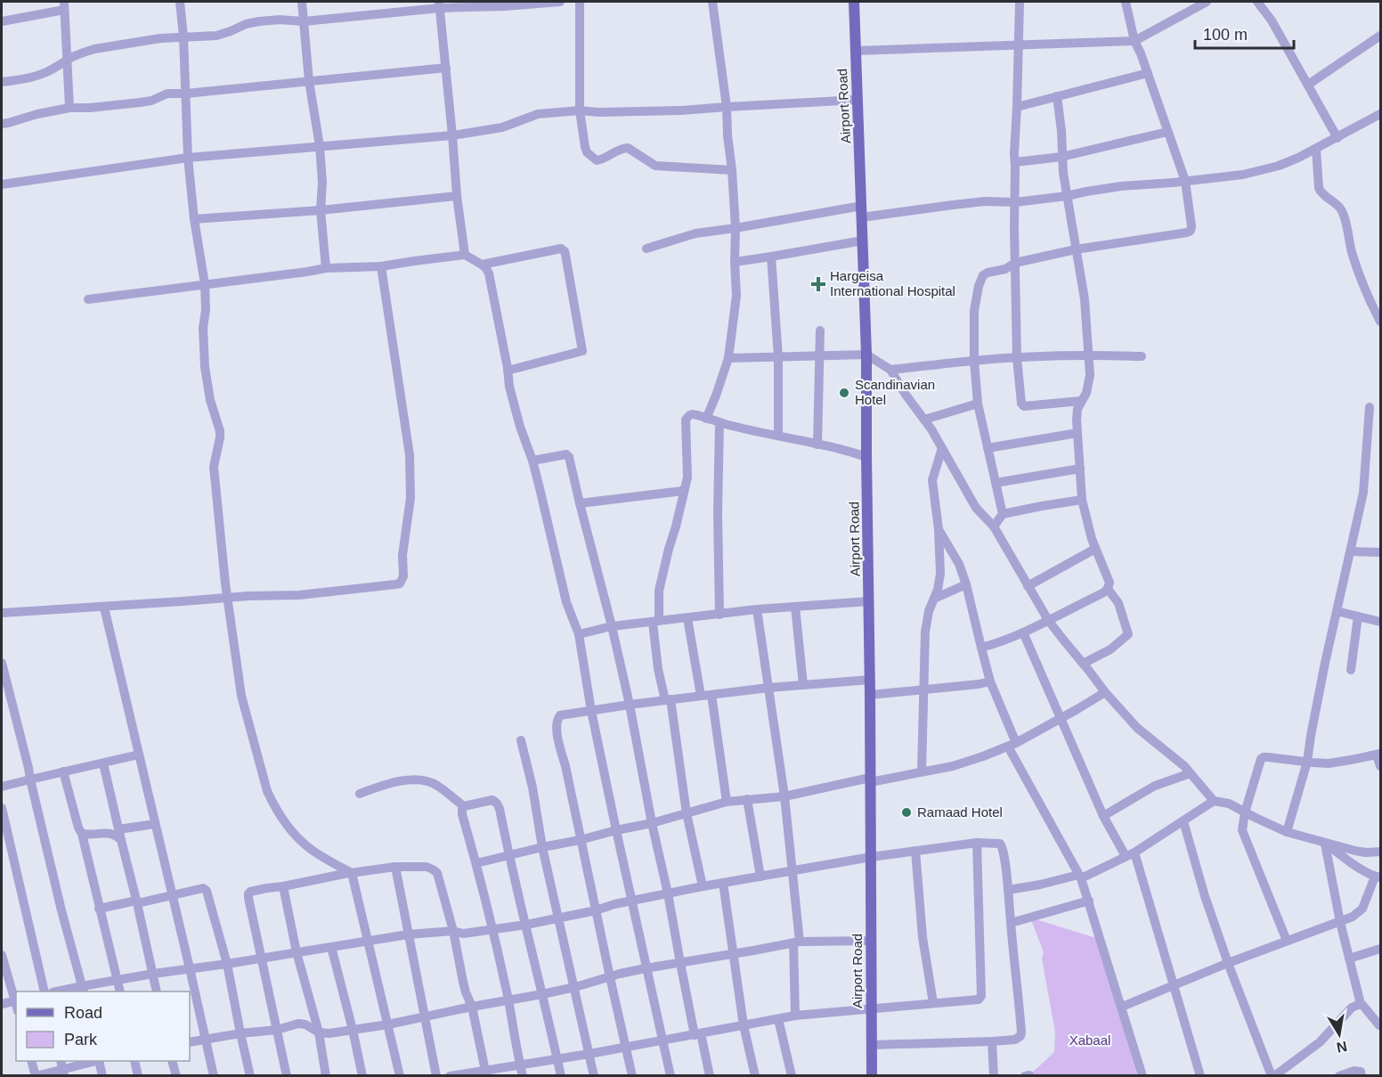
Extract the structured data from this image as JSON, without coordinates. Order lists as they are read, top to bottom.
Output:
{
  "streets": {
    "main road": ["Airport Road"]
  },
  "parks": ["Xabaal"],
  "places": {
    "health": ["Hargeisa International Hospital"],
    "other": ["Scandinavian Hotel", "Ramaad Hotel"]
  },
  "legend": ["Road", "Park"],
  "scale_bar": "100 m",
  "north": "bottom"
}
